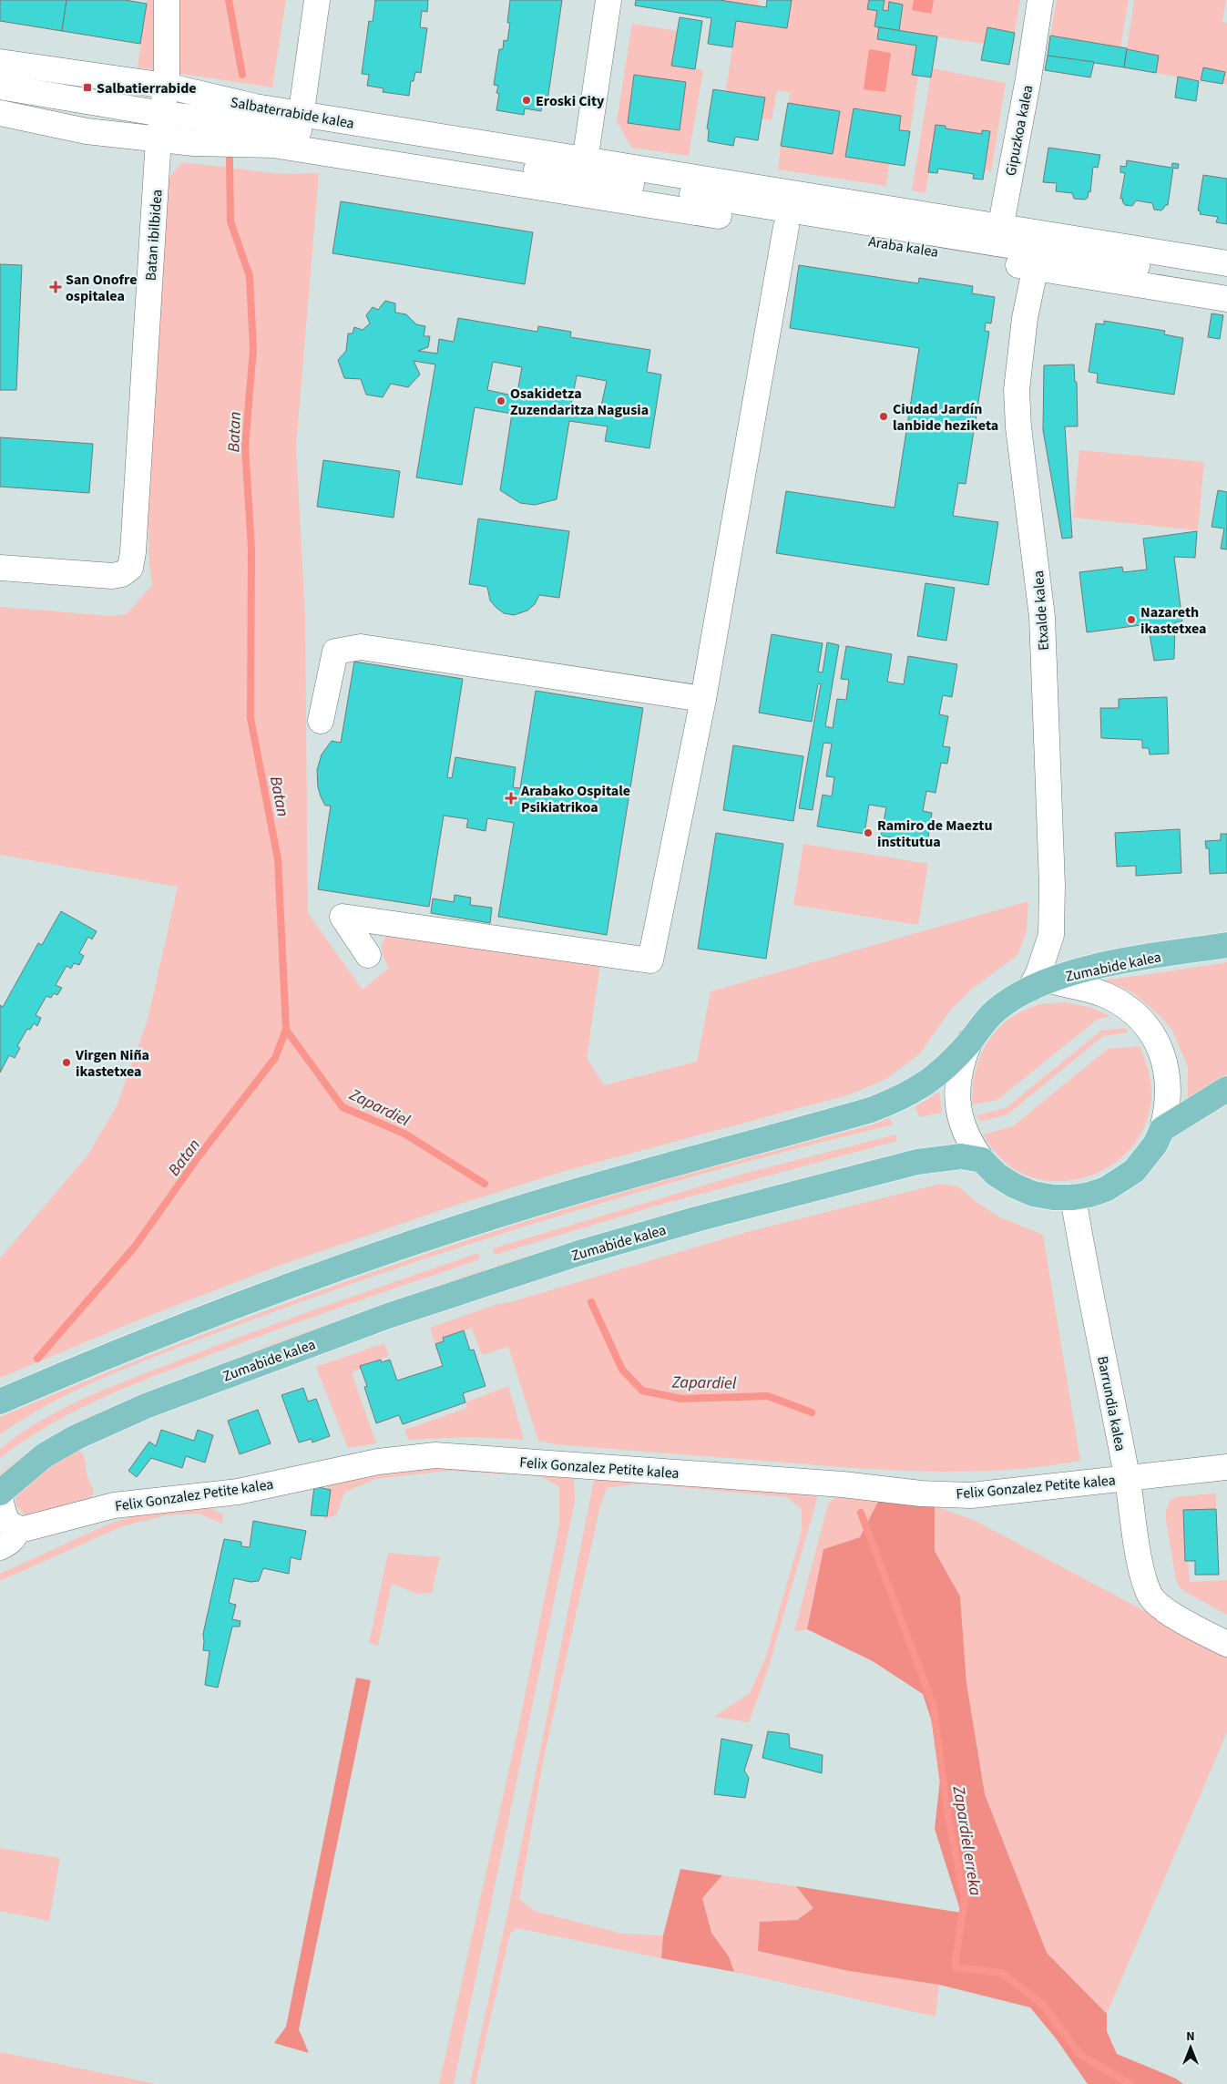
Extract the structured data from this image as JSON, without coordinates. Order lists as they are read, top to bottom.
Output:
{
  "streets": {
    "main road": ["Zumabide kalea"],
    "street": [
      "Salbaterrabide kalea",
      "Gipuzkoa kalea",
      "Batan ibilbidea",
      "Araba kalea",
      "Etxalde kalea",
      "Barrundia kalea",
      "Felix Gonzalez Petite kalea"
    ]
  },
  "crossings": [
    ["Salbaterrabide kalea", "Batan ibilbidea"],
    ["Salbaterrabide kalea", "Araba kalea"],
    ["Gipuzkoa kalea", "Araba kalea"],
    ["Araba kalea", "Etxalde kalea"],
    ["Etxalde kalea", "Zumabide kalea"],
    ["Barrundia kalea", "Felix Gonzalez Petite kalea"]
  ],
  "water": ["Batan", "Zapardiel", "Zapardiel erreka"],
  "places": {
    "transit": ["Salbatierrabide"],
    "other": [
      "Eroski City",
      "Osakidetza Zuzendaritza Nagusia",
      "Ciudad Jardín lanbide heziketa",
      "Nazareth ikastetxea",
      "Ramiro de Maeztu institutua",
      "Virgen Niña ikastetxea"
    ],
    "health": ["San Onofre ospitalea", "Arabako Ospitale Psikiatrikoa"]
  },
  "north": "top"
}
